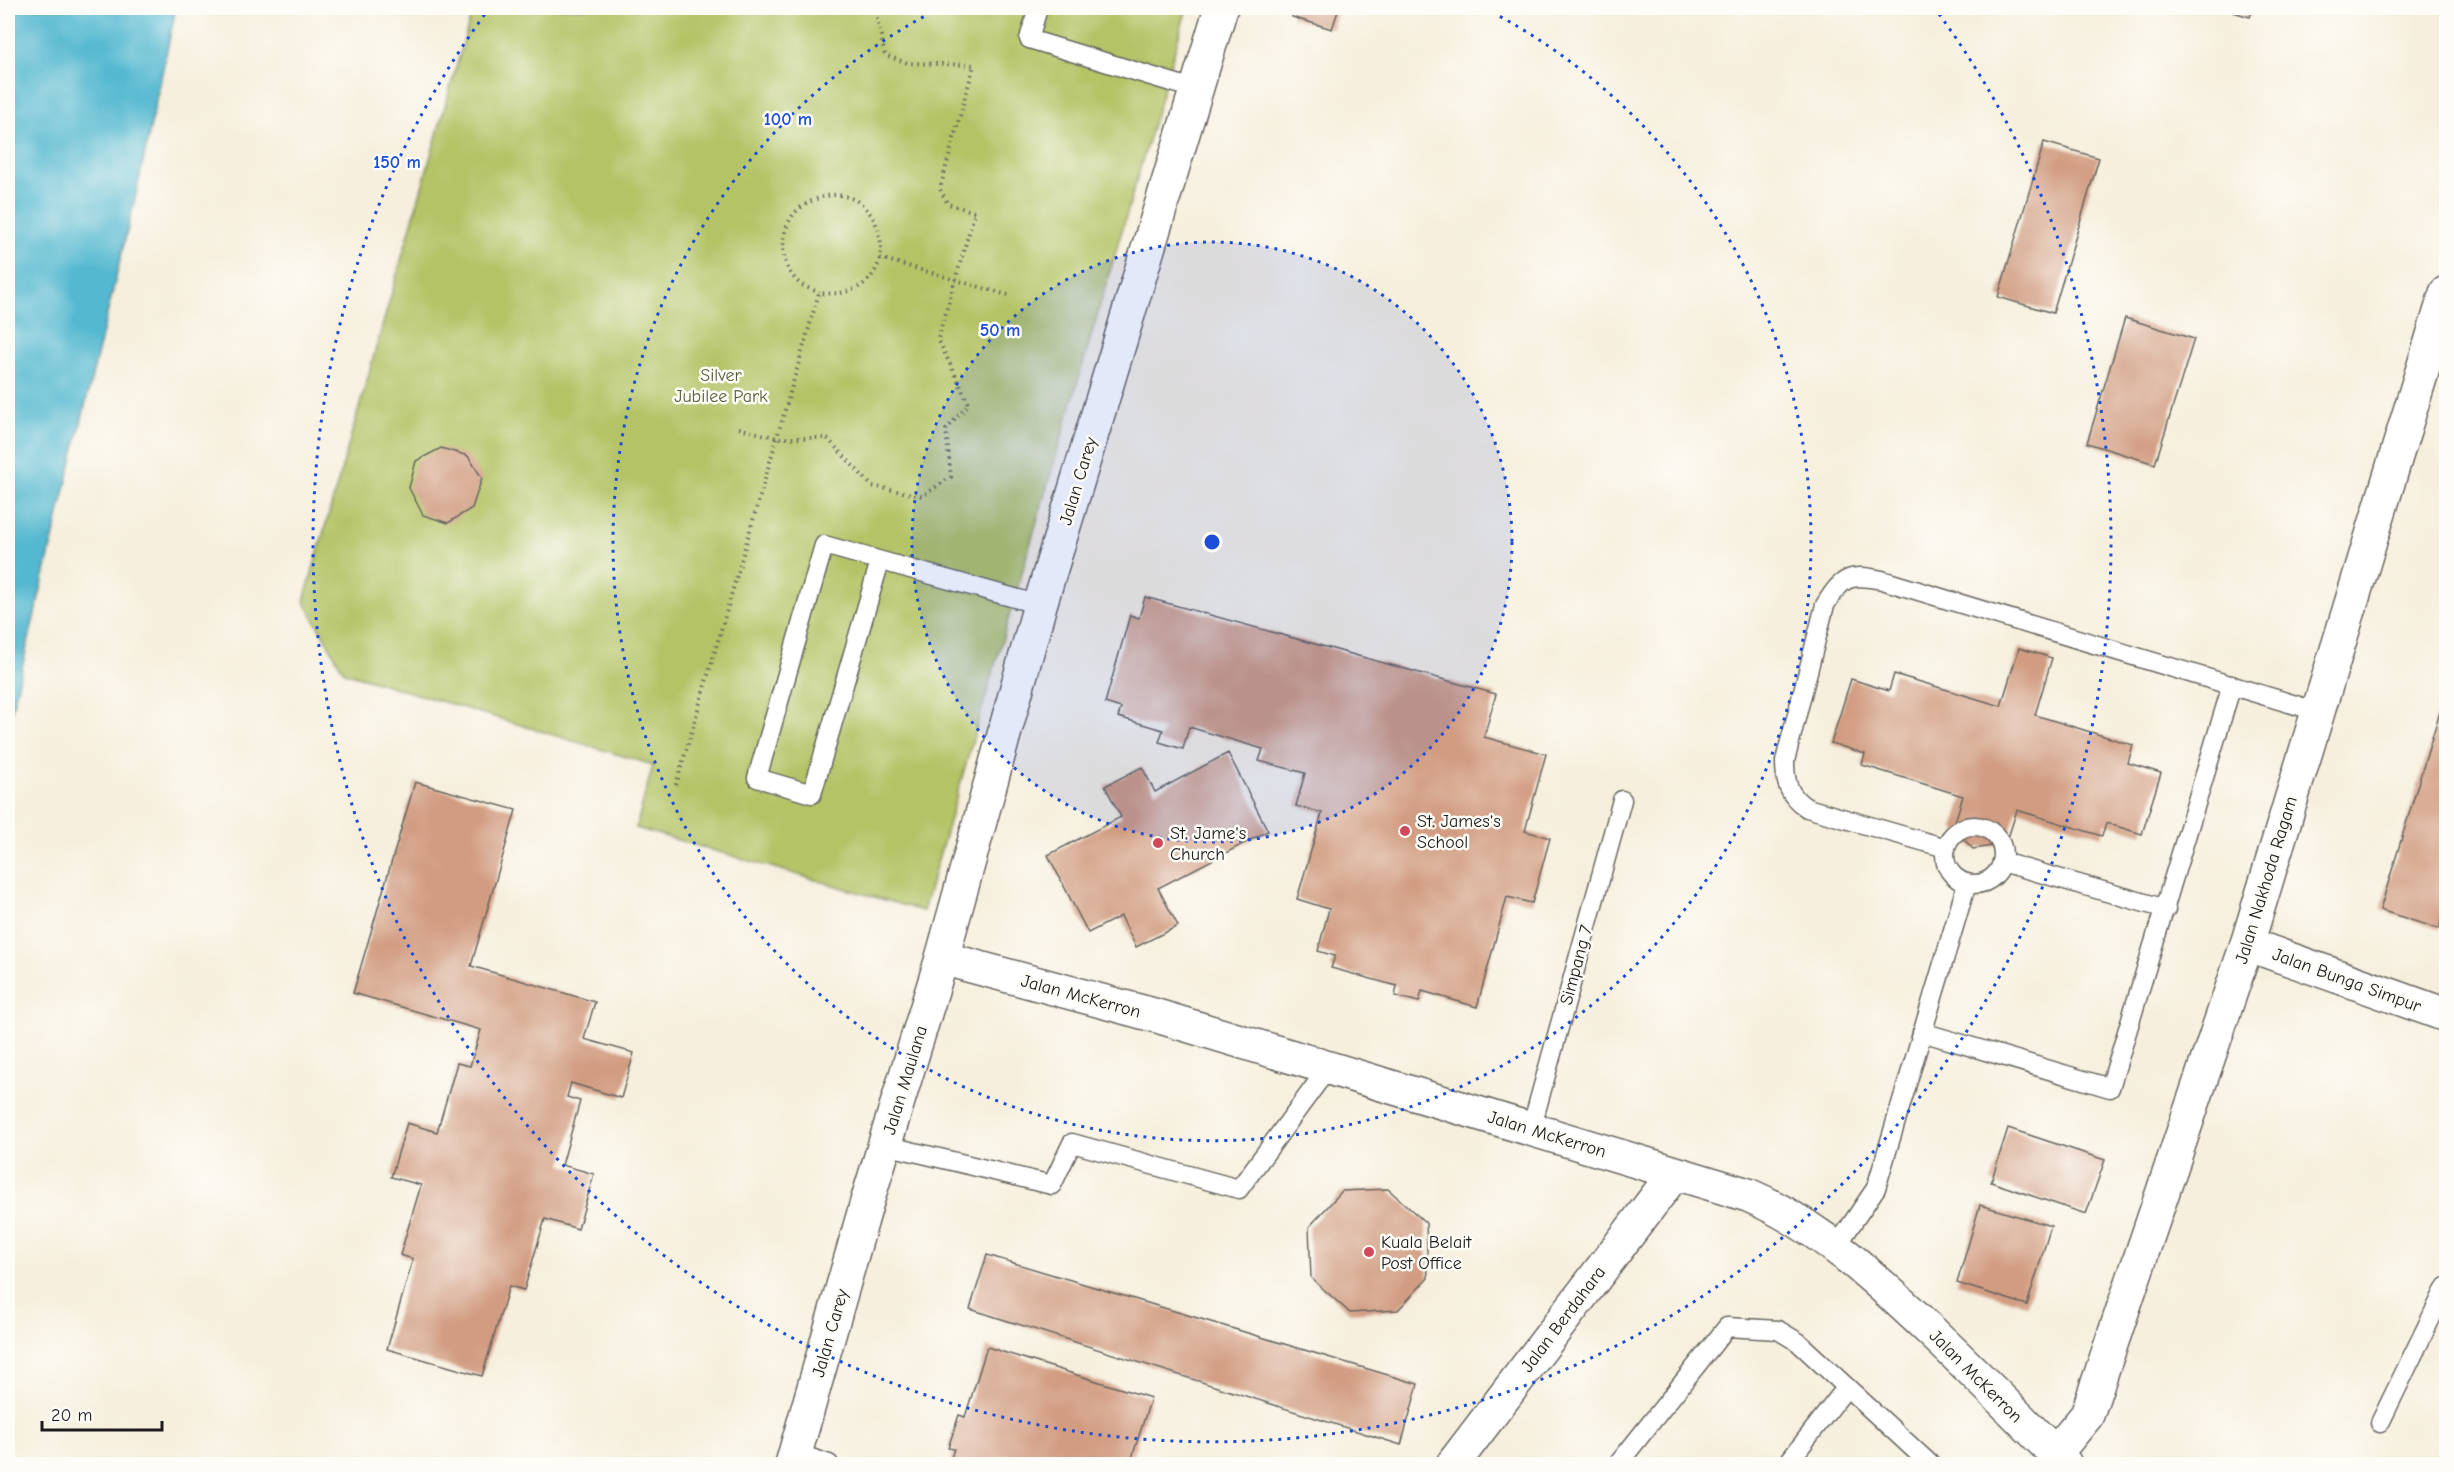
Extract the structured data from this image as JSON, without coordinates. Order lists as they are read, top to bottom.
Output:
{
  "streets": {
    "street": [
      "Jalan Carey",
      "Jalan Nakhoda Ragam",
      "Jalan Bunga Simpur",
      "Jalan McKerron",
      "Jalan Maulana",
      "Jalan Berdahara"
    ],
    "lane": ["Simpang 7"]
  },
  "crossings": [
    ["Jalan Carey", "Jalan McKerron"],
    ["Jalan Carey", "Jalan Maulana"],
    ["Jalan Nakhoda Ragam", "Jalan Bunga Simpur"],
    ["Jalan Nakhoda Ragam", "Jalan McKerron"],
    ["Simpang 7", "Jalan McKerron"],
    ["Jalan McKerron", "Jalan Maulana"],
    ["Jalan McKerron", "Jalan Berdahara"]
  ],
  "parks": ["Silver Jubilee Park"],
  "places": ["St. James's School", "St. Jame's Church", "Kuala Belait Post Office"],
  "scale_bar": "20 m",
  "rings": ["100 m", "150 m", "50 m"]
}
